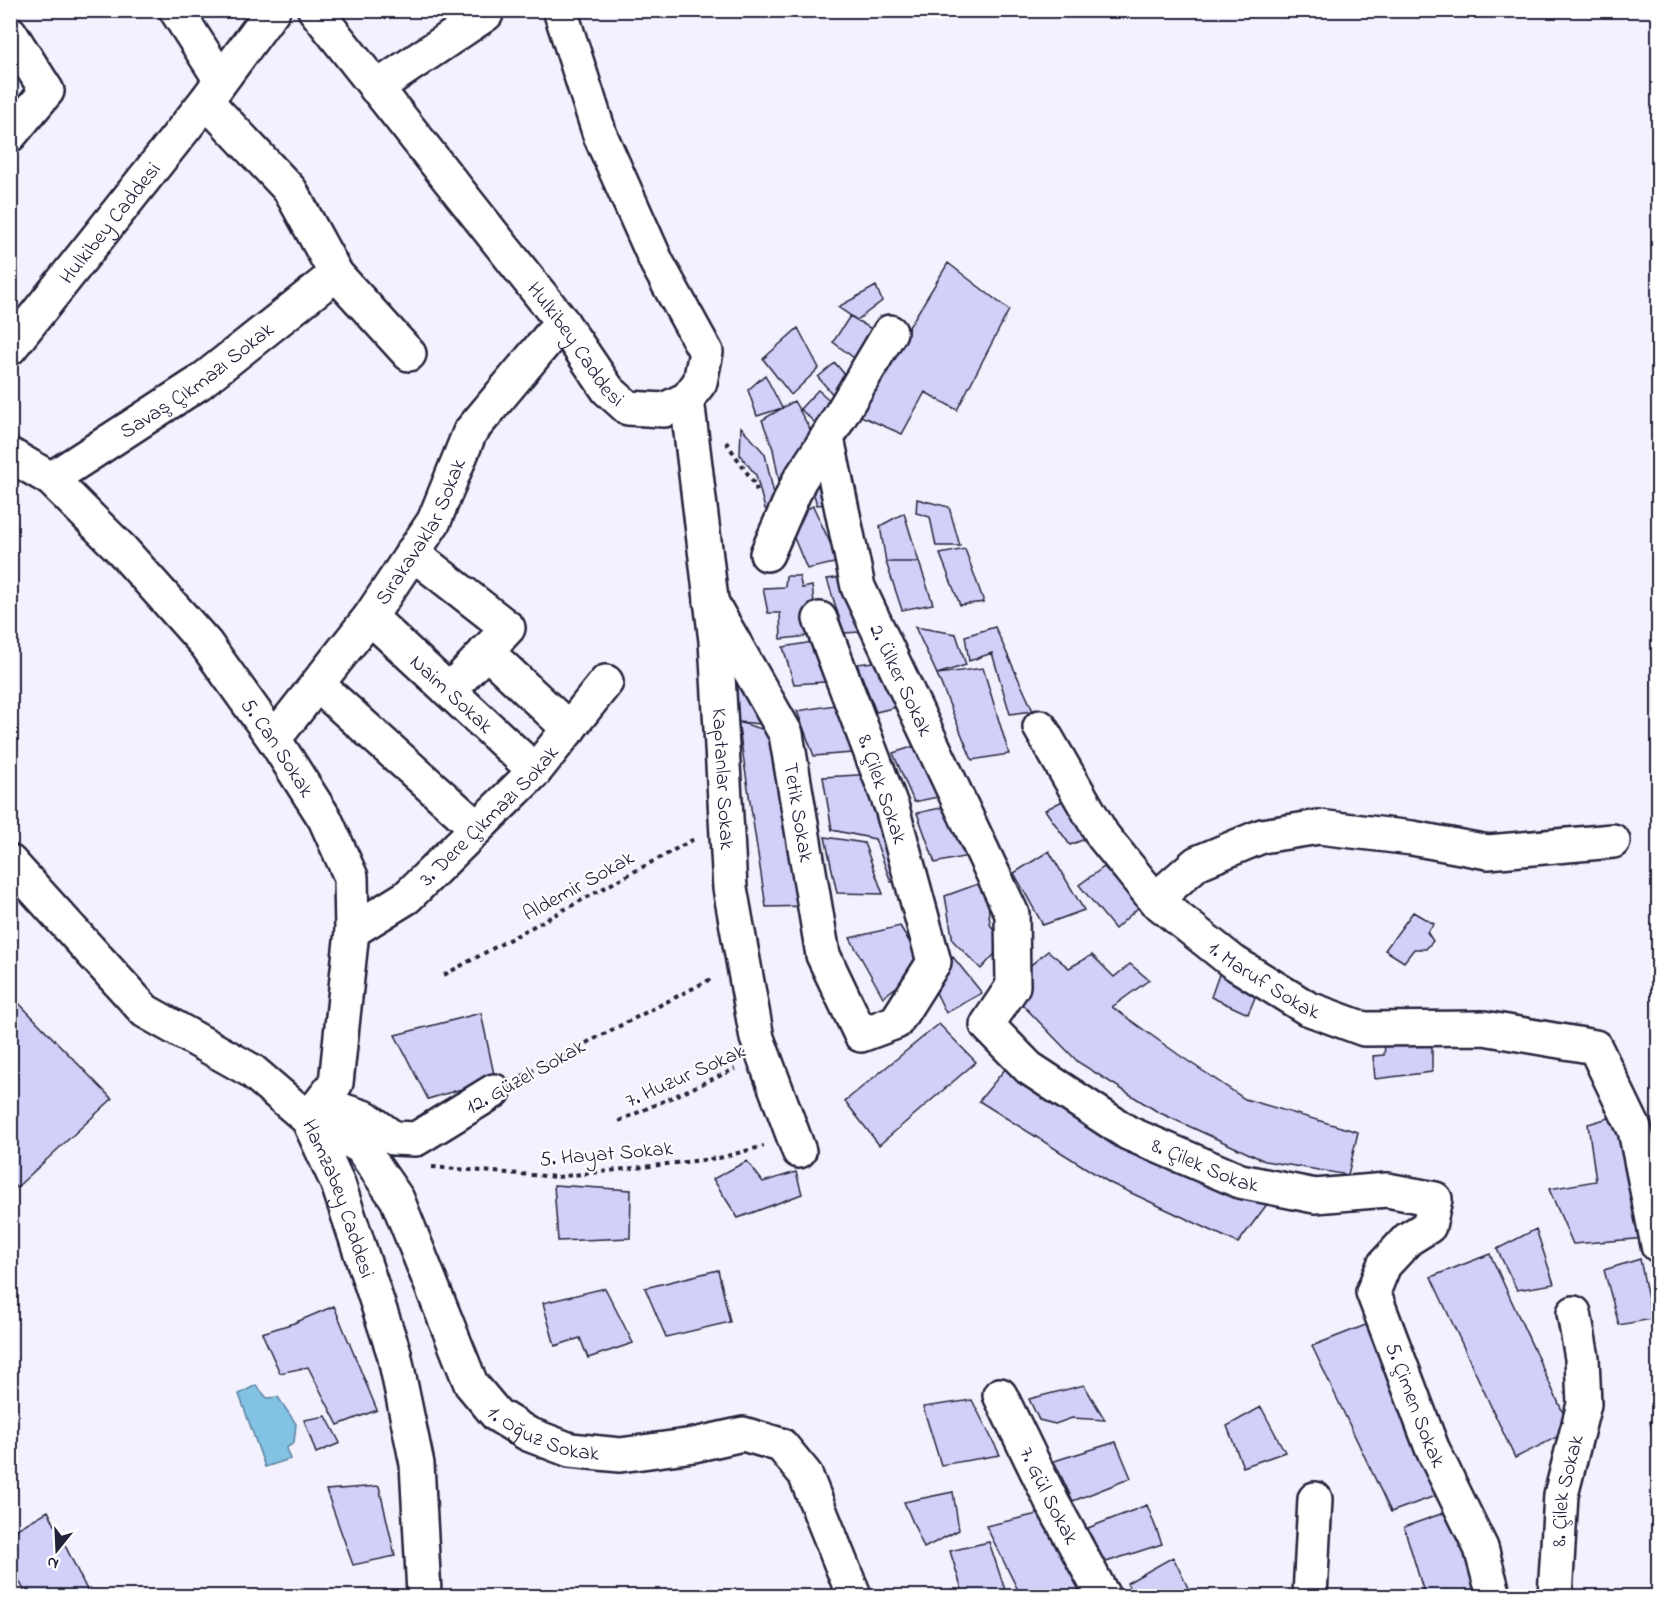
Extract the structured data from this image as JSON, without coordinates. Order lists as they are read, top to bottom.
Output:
{
  "streets": {
    "street": [
      "Hulkibey Caddesi",
      "Savaş Çıkmazı Sokak",
      "Sırakavaklar Sokak",
      "2. Ülker Sokak",
      "Naim Sokak",
      "5. Can Sokak",
      "Kaptanlar Sokak",
      "8. Çilek Sokak",
      "Tetik Sokak",
      "3. Dere Çıkmazı Sokak",
      "1. Maruf Sokak",
      "12. Güzel Sokak",
      "Hamzabey Caddesi",
      "5. Çimen Sokak",
      "1. Oğuz Sokak",
      "7. Gül Sokak"
    ],
    "path": ["Aldemir Sokak", "7. Huzur Sokak", "5. Hayat Sokak"]
  },
  "crossings": [
    ["Hulkibey Caddesi", "Sırakavaklar Sokak"],
    ["Hulkibey Caddesi", "Kaptanlar Sokak"],
    ["Savaş Çıkmazı Sokak", "5. Can Sokak"],
    ["Sırakavaklar Sokak", "Naim Sokak"],
    ["Sırakavaklar Sokak", "5. Can Sokak"],
    ["2. Ülker Sokak", "8. Çilek Sokak"],
    ["Naim Sokak", "3. Dere Çıkmazı Sokak"],
    ["5. Can Sokak", "3. Dere Çıkmazı Sokak"],
    ["5. Can Sokak", "12. Güzel Sokak"],
    ["5. Can Sokak", "Hamzabey Caddesi"],
    ["5. Can Sokak", "1. Oğuz Sokak"],
    ["Kaptanlar Sokak", "Tetik Sokak"],
    ["Kaptanlar Sokak", "Aldemir Sokak"],
    ["Kaptanlar Sokak", "7. Huzur Sokak"],
    ["Kaptanlar Sokak", "12. Güzel Sokak"],
    ["Kaptanlar Sokak", "5. Hayat Sokak"],
    ["8. Çilek Sokak", "Tetik Sokak"],
    ["8. Çilek Sokak", "5. Çimen Sokak"],
    ["12. Güzel Sokak", "Hamzabey Caddesi"],
    ["12. Güzel Sokak", "1. Oğuz Sokak"],
    ["Hamzabey Caddesi", "1. Oğuz Sokak"]
  ],
  "north": "bottom"
}
